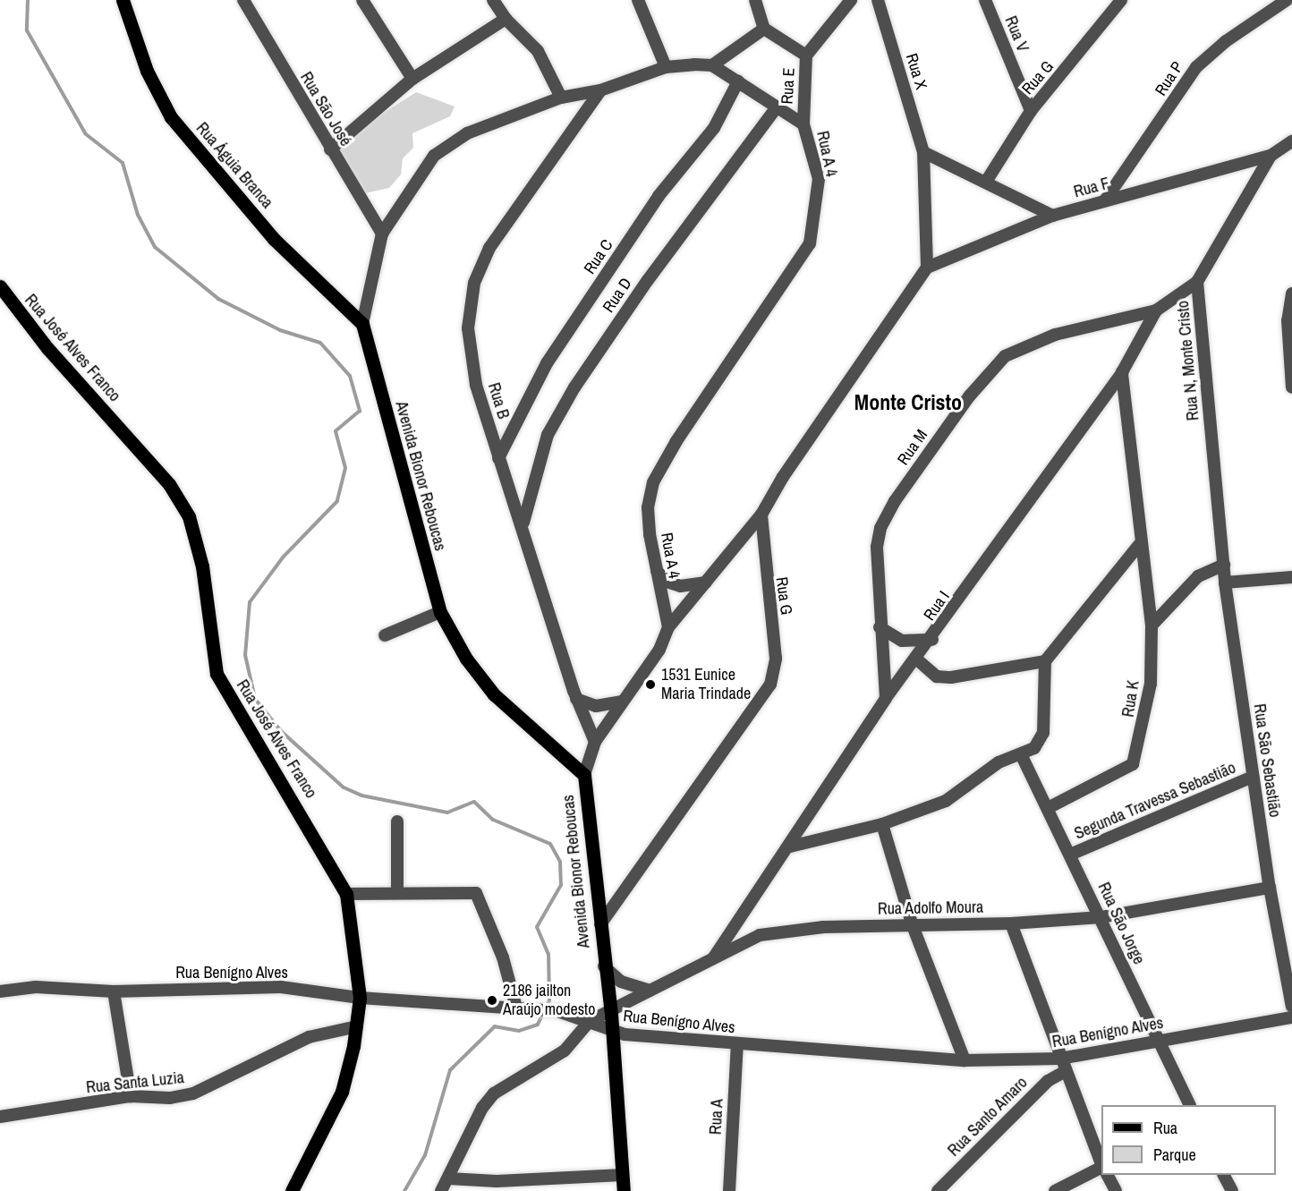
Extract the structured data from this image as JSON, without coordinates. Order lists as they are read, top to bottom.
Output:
{
  "streets": {
    "main road": ["Rua Águia Branca", "Rua José Alves Franco", "Avenida Bionor Reboucas"],
    "street": [
      "Rua V",
      "Rua X",
      "Rua G",
      "Rua P",
      "Rua E",
      "Rua São José",
      "Rua A 4",
      "Rua F",
      "Rua C",
      "Rua D",
      "Rua N, Monte Cristo",
      "Rua B",
      "Rua M",
      "Rua I",
      "Rua K",
      "Rua São Sebastião",
      "Segunda Travessa Sebastião",
      "Rua Adolfo Moura",
      "Rua São Jorge",
      "Rua Benígno Alves",
      "Rua Santa Luzia",
      "Rua A",
      "Rua Santo Amaro"
    ]
  },
  "crossings": [
    ["Rua V", "Rua G"],
    ["Rua X", "Rua F"],
    ["Rua G", "Avenida Bionor Reboucas"],
    ["Rua P", "Rua F"],
    ["Rua E", "Rua A 4"],
    ["Rua A 4", "Rua C"],
    ["Rua A 4", "Rua D"],
    ["Rua Águia Branca", "Avenida Bionor Reboucas"],
    ["Rua F", "Rua N, Monte Cristo"],
    ["Rua C", "Rua B"],
    ["Rua D", "Rua B"],
    ["Rua José Alves Franco", "Rua Benígno Alves"],
    ["Rua José Alves Franco", "Rua Santa Luzia"],
    ["Rua N, Monte Cristo", "Rua I"],
    ["Rua N, Monte Cristo", "Rua São Sebastião"],
    ["Rua M", "Rua I"],
    ["Avenida Bionor Reboucas", "Rua Adolfo Moura"],
    ["Avenida Bionor Reboucas", "Rua Benígno Alves"],
    ["Rua I", "Rua K"],
    ["Rua I", "Rua Adolfo Moura"],
    ["Rua K", "Rua São Jorge"],
    ["Rua São Sebastião", "Segunda Travessa Sebastião"],
    ["Rua São Sebastião", "Rua Adolfo Moura"],
    ["Segunda Travessa Sebastião", "Rua São Jorge"],
    ["Rua Adolfo Moura", "Rua São Jorge"],
    ["Rua Adolfo Moura", "Rua Benígno Alves"],
    ["Rua São Jorge", "Rua Benígno Alves"],
    ["Rua Benígno Alves", "Rua A"]
  ],
  "districts": ["Monte Cristo"],
  "places": ["1531 Eunice Maria Trindade", "2186 jailton Araújo modesto"],
  "legend": ["Rua", "Parque"]
}
